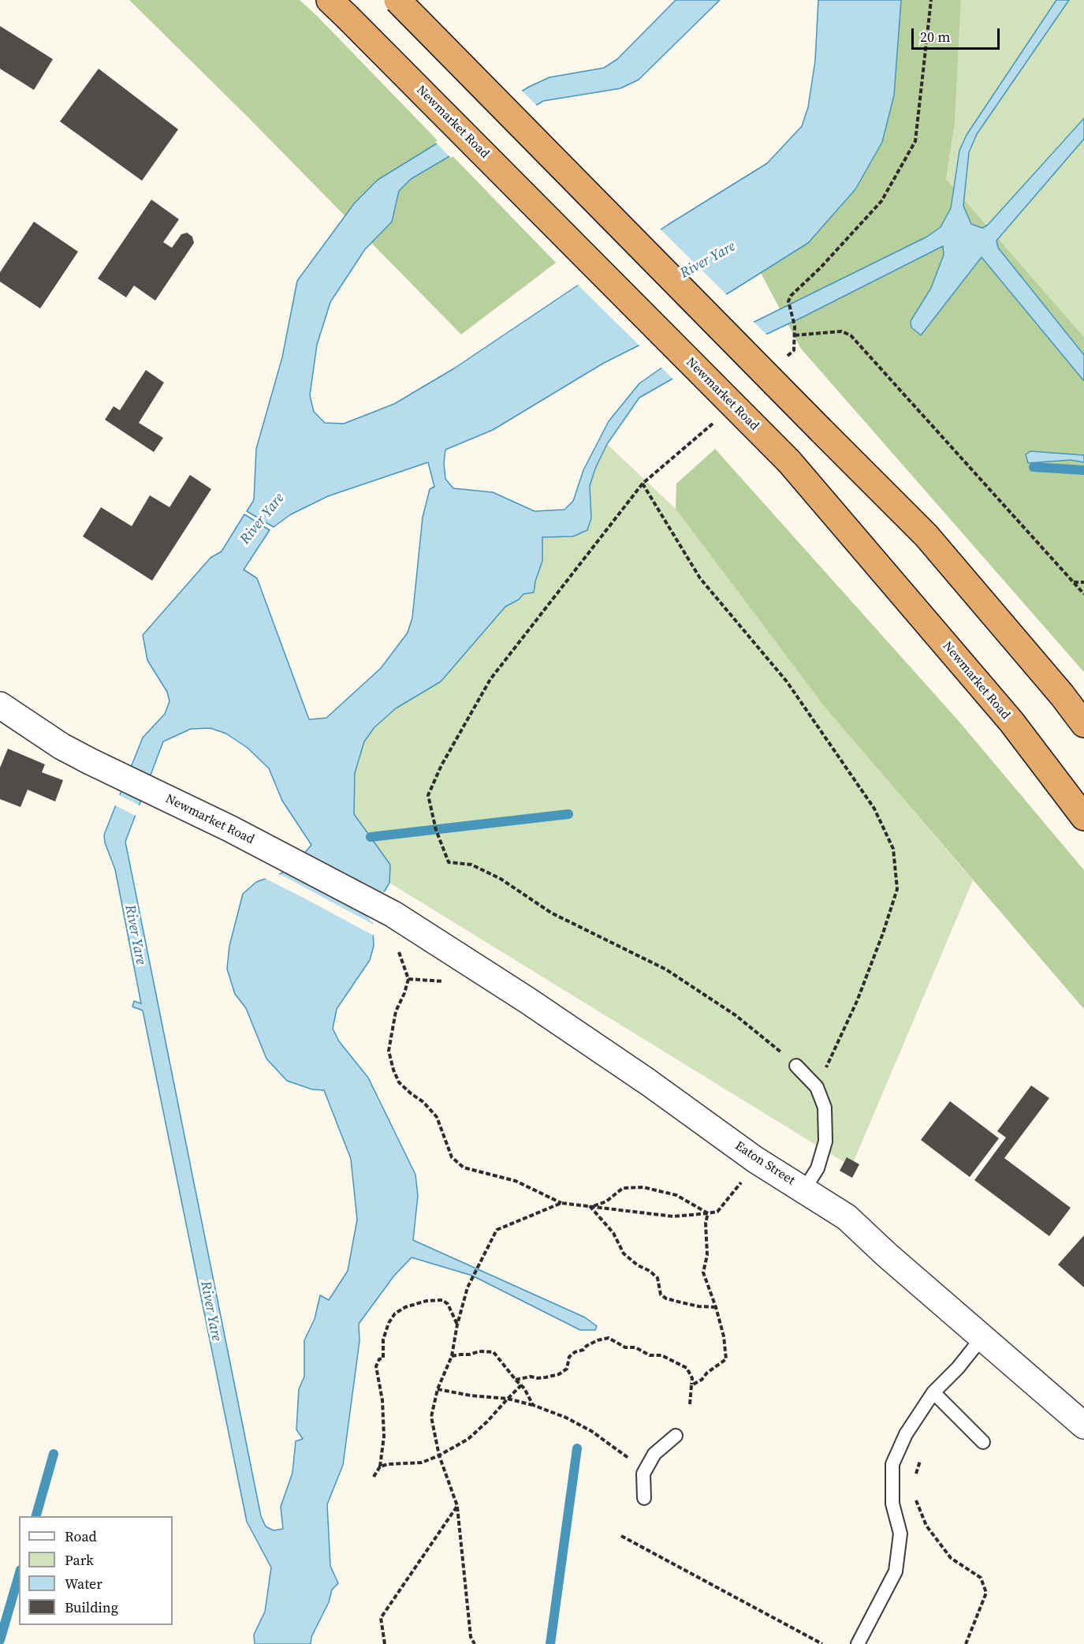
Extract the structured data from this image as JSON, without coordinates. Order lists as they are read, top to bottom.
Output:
{
  "streets": {
    "highway": ["Newmarket Road"],
    "street": ["Eaton Street"]
  },
  "crossings": [
    ["Newmarket Road", "Eaton Street"]
  ],
  "water": ["River Yare"],
  "legend": [
    "Road",
    "Park",
    "Water",
    "Building"
  ],
  "scale_bar": "20 m"
}
